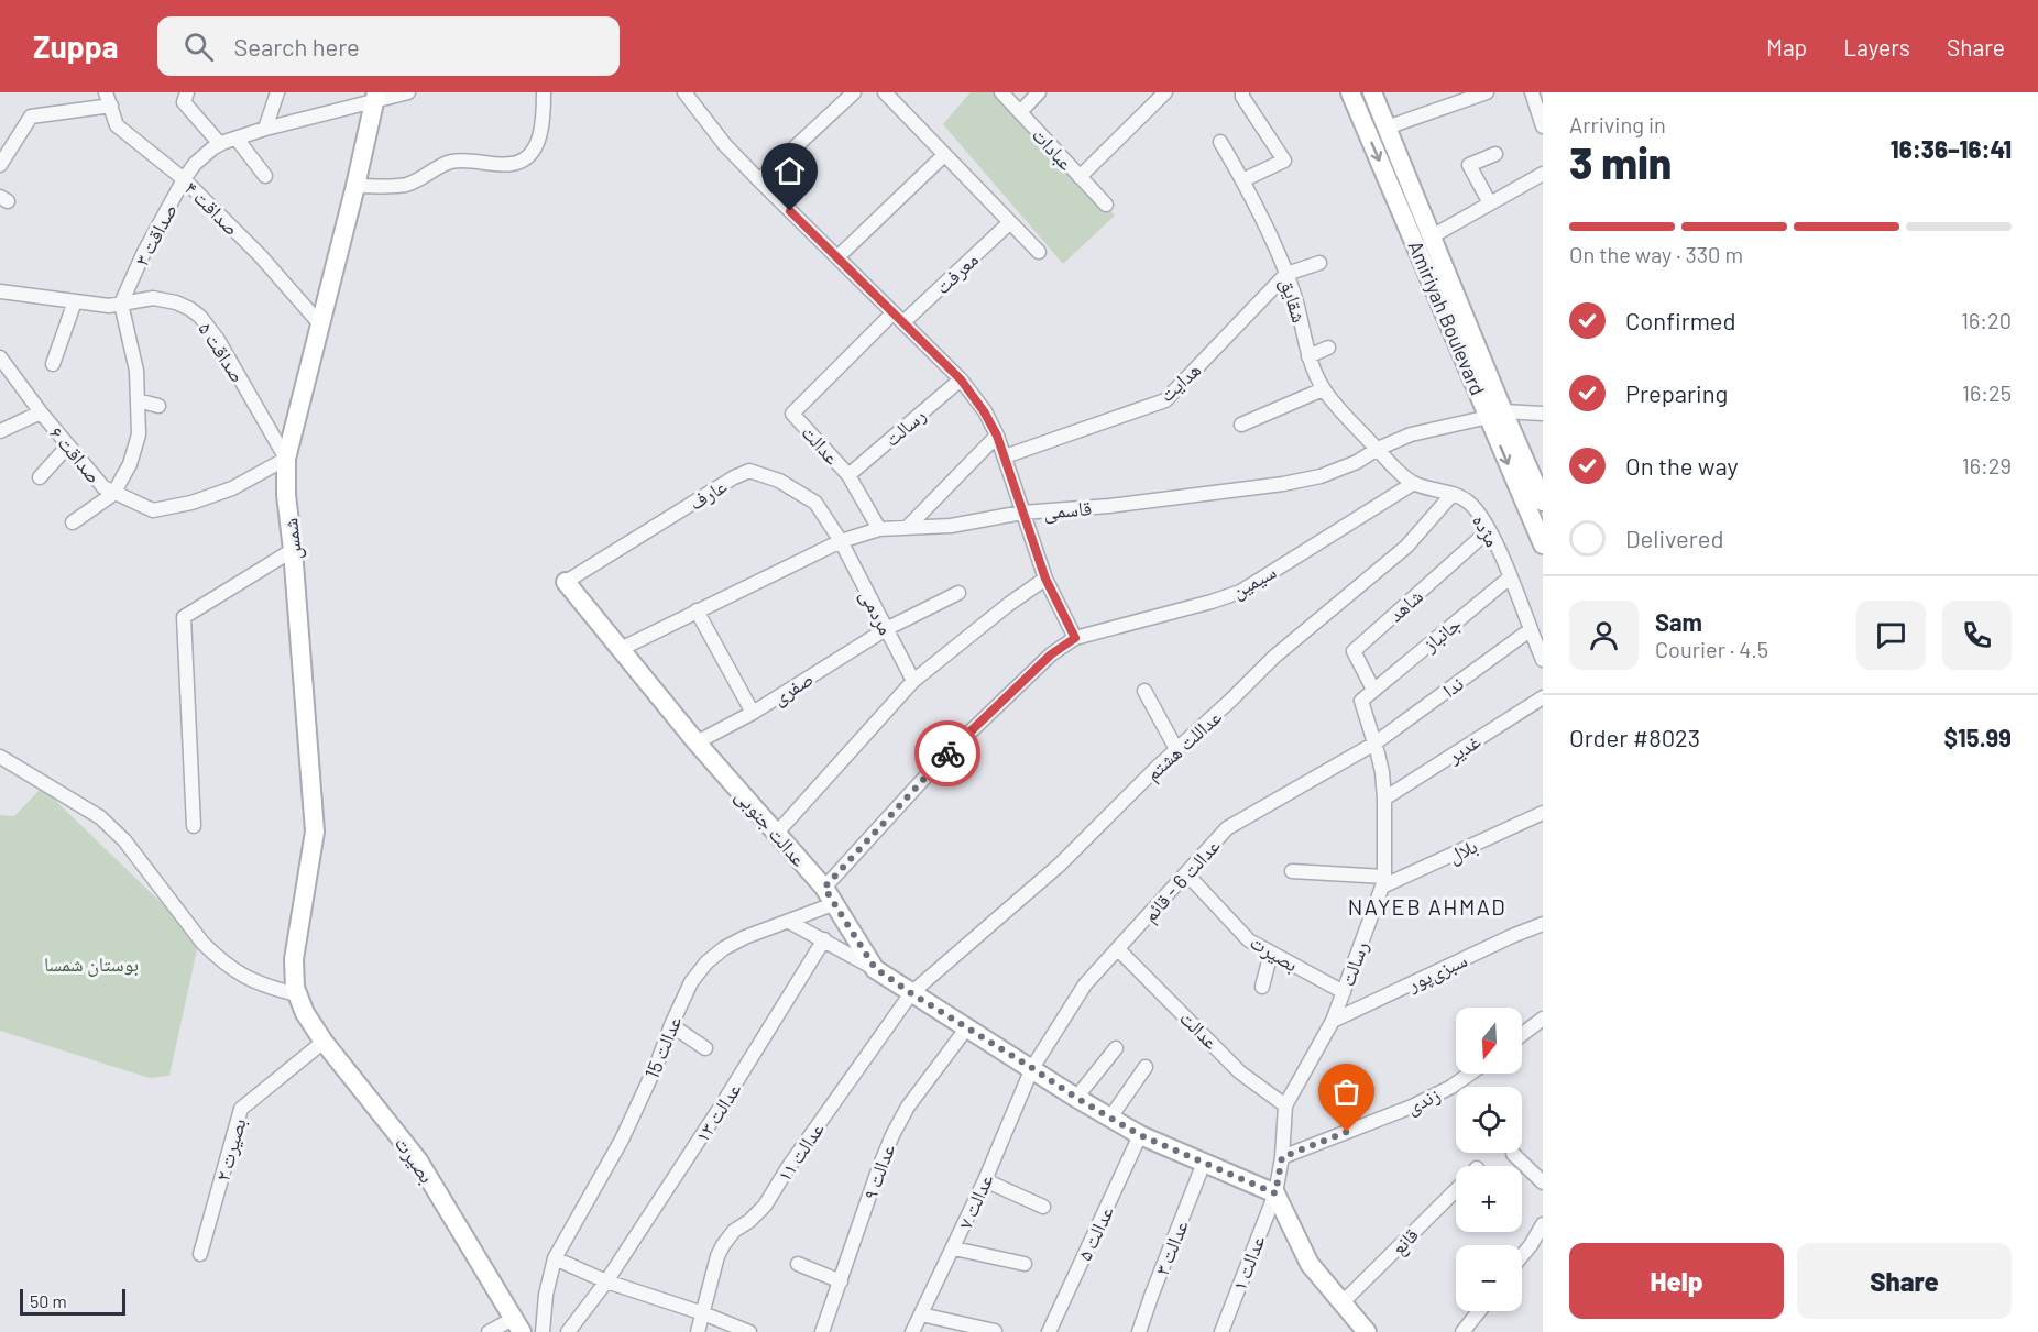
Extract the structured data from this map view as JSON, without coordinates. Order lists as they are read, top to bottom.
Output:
{
  "streets": {
    "street": [
      "عبادات",
      "صداقت ۴",
      "صداقت ۳",
      "معرفت",
      "شقایق",
      "Amiriyah Boulevard",
      "صداقت ۵",
      "هدایت",
      "رسالت",
      "عدالت",
      "صداقت ۶",
      "عارف",
      "قاسمی",
      "مژده",
      "شمس",
      "سیمین",
      "شاهد",
      "مردمی",
      "جانباز",
      "ندا",
      "صفری",
      "عداللت هشتم",
      "غدیر",
      "عدالت جنوبی",
      "بلال",
      "عدالت 6 - قائم",
      "بصیرت",
      "سبزی‌پور",
      "عدالت 15",
      "زندی",
      "عدالت ۱۳",
      "بصیرت ۲",
      "عدالت ۱۱",
      "عدالت ۹",
      "عدالت ۷",
      "عدالت ۵",
      "قانع",
      "عدالت ۳",
      "عدالت ۱"
    ]
  },
  "crossings": [
    ["صداقت ۴", "صداقت ۳"],
    ["صداقت ۴", "شمس"],
    ["صداقت ۳", "صداقت ۵"],
    ["صداقت ۳", "شمس"],
    ["معرفت", "عدالت"],
    ["شقایق", "هدایت"],
    ["شقایق", "قاسمی"],
    ["شقایق", "مژده"],
    ["Amiriyah Boulevard", "قاسمی"],
    ["صداقت ۵", "صداقت ۶"],
    ["صداقت ۵", "شمس"],
    ["رسالت", "عدالت"],
    ["رسالت", "شاهد"],
    ["رسالت", "جانباز"],
    ["رسالت", "ندا"],
    ["رسالت", "غدیر"],
    ["رسالت", "عدالت جنوبی"],
    ["رسالت", "بلال"],
    ["رسالت", "عدالت 6 - قائم"],
    ["رسالت", "بصیرت"],
    ["رسالت", "سبزی‌پور"],
    ["رسالت", "زندی"],
    ["رسالت", "عدالت ۱"],
    ["عدالت", "قاسمی"],
    ["عدالت", "عدالت 6 - قائم"],
    ["صداقت ۶", "شمس"],
    ["عارف", "قاسمی"],
    ["عارف", "مردمی"],
    ["عارف", "عدالت جنوبی"],
    ["قاسمی", "مژده"],
    ["قاسمی", "مردمی"],
    ["قاسمی", "عدالت جنوبی"],
    ["مژده", "سیمین"],
    ["مژده", "شاهد"],
    ["مژده", "جانباز"],
    ["مژده", "ندا"],
    ["مژده", "عداللت هشتم"],
    ["شمس", "بصیرت"],
    ["شاهد", "جانباز"],
    ["مردمی", "صفری"],
    ["ندا", "عدالت 6 - قائم"],
    ["صفری", "عدالت جنوبی"],
    ["عداللت هشتم", "عدالت جنوبی"],
    ["عداللت هشتم", "عدالت ۱۱"],
    ["عدالت جنوبی", "عدالت 6 - قائم"],
    ["عدالت جنوبی", "عدالت 15"],
    ["عدالت جنوبی", "عدالت ۱۱"],
    ["عدالت جنوبی", "عدالت ۹"],
    ["عدالت جنوبی", "عدالت ۷"],
    ["عدالت جنوبی", "عدالت ۵"],
    ["عدالت جنوبی", "عدالت ۳"],
    ["عدالت جنوبی", "عدالت ۱"],
    ["عدالت 6 - قائم", "بصیرت"],
    ["عدالت 6 - قائم", "عدالت ۷"],
    ["بصیرت", "بصیرت ۲"]
  ],
  "districts": ["NAYEB AHMAD"],
  "parks": ["بوستان شمسا"],
  "scale_bar": "50 m",
  "north": "bottom",
  "page": {
    "header": "Zuppa",
    "search": "Search here",
    "nav": ["Map", "Layers", "Share"],
    "heading": ["3 min", "Arriving in", "16:36–16:41"],
    "panel": [
      "Sam",
      "Courier · 4.5",
      "Order #8023",
      "$15.99"
    ],
    "bar": "On the way · 330 m",
    "list": [
      ["Confirmed", "16:20"],
      ["Preparing", "16:25"],
      ["On the way", "16:29"],
      "Delivered"
    ],
    "map_buttons": ["+", "−"],
    "buttons": ["Help", "Share"],
    "scale": "50 m"
  }
}
